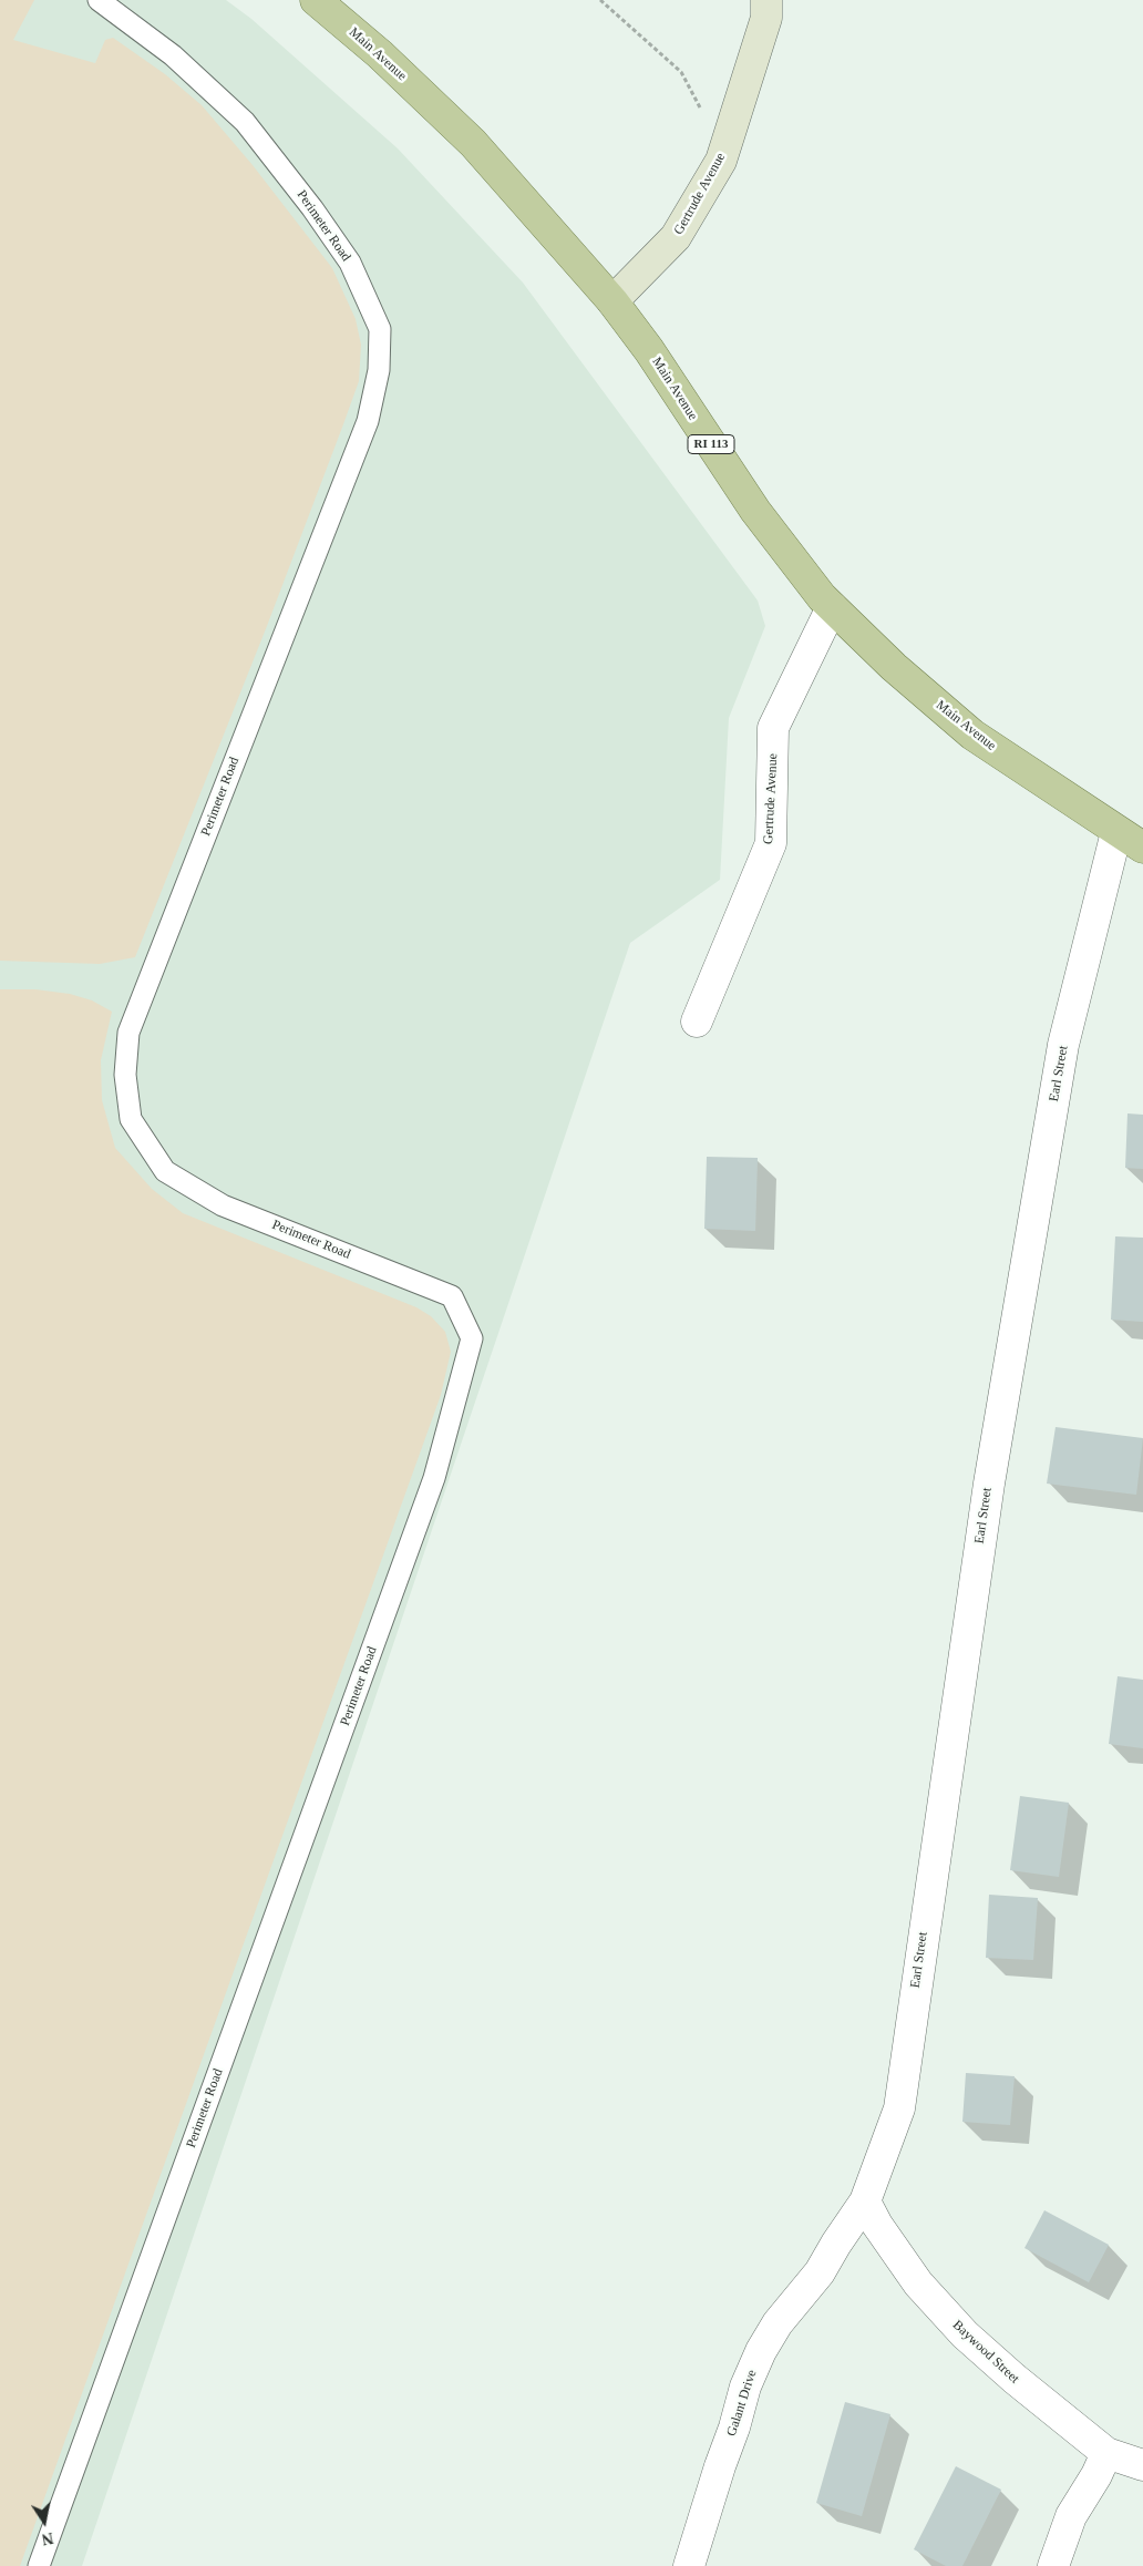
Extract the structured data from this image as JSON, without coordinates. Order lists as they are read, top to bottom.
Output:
{
  "streets": {
    "main road": ["Main Avenue", "RI 113"],
    "street": [
      "Gertrude Avenue",
      "Earl Street",
      "Baywood Street",
      "Galant Drive"
    ],
    "lane": ["Perimeter Road"]
  },
  "crossings": [
    ["Main Avenue", "Gertrude Avenue"],
    ["Main Avenue", "Earl Street"],
    ["Earl Street", "Baywood Street"],
    ["Earl Street", "Galant Drive"],
    ["Baywood Street", "Galant Drive"]
  ],
  "north": "bottom"
}
